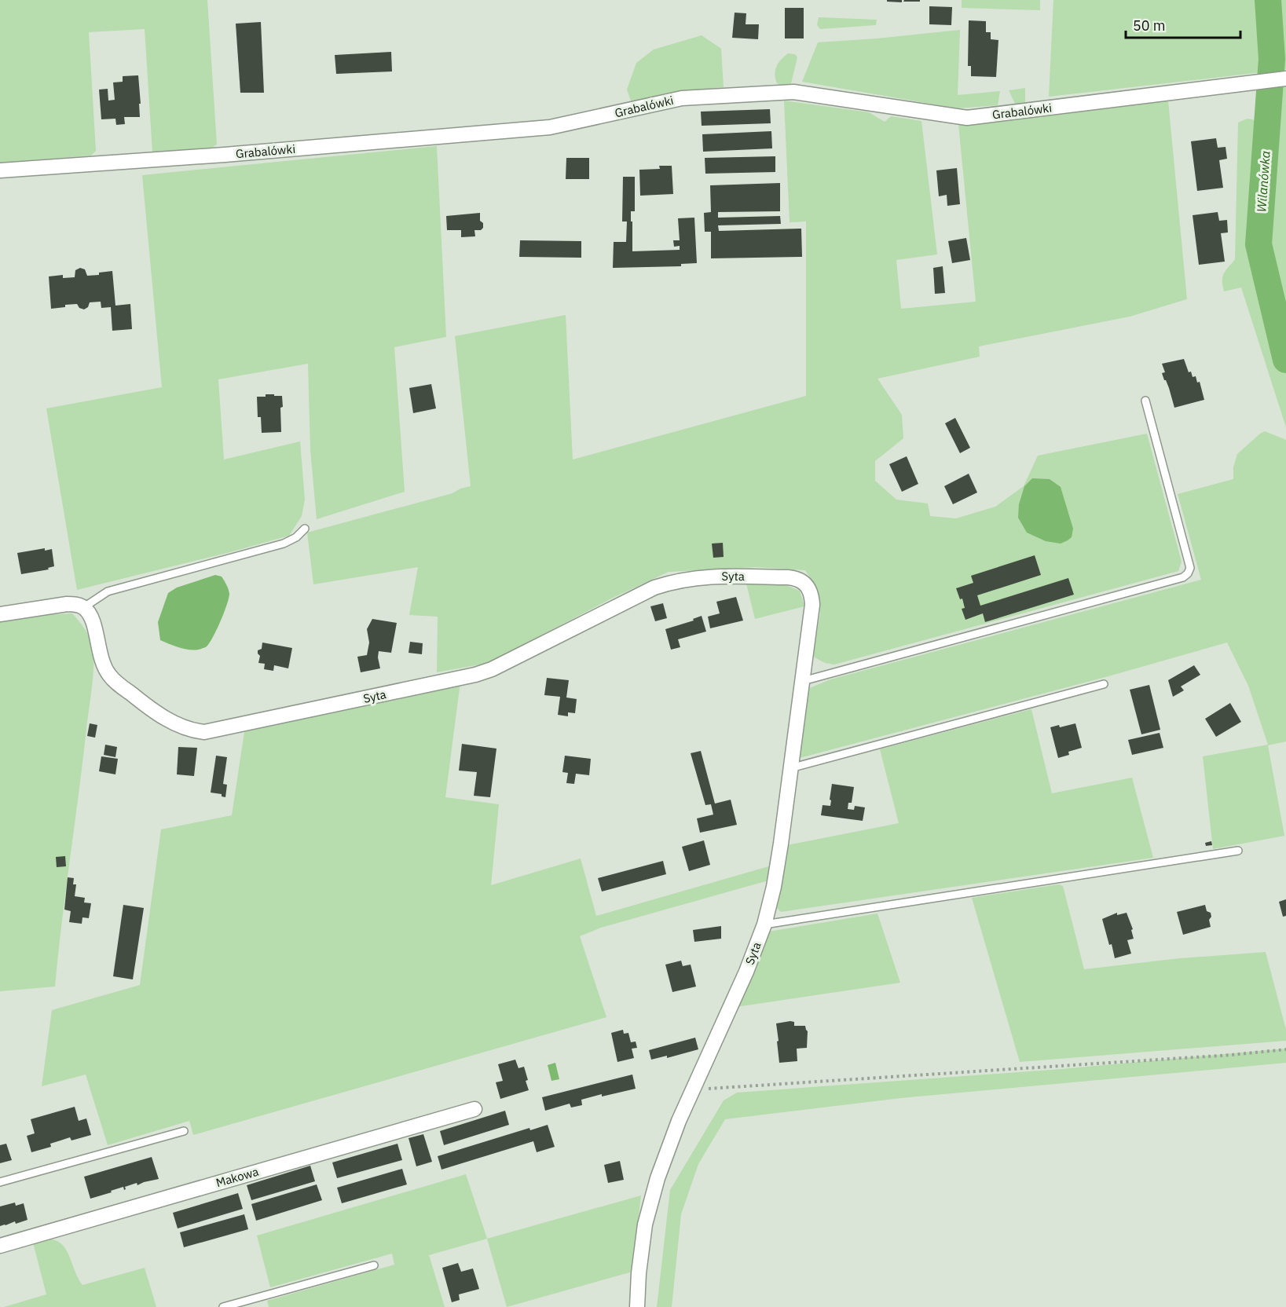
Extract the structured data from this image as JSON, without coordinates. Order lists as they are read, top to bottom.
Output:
{
  "streets": {
    "street": ["Grabalówki", "Syta", "Makowa"]
  },
  "water": ["Wilanówka"],
  "scale_bar": "50 m"
}
